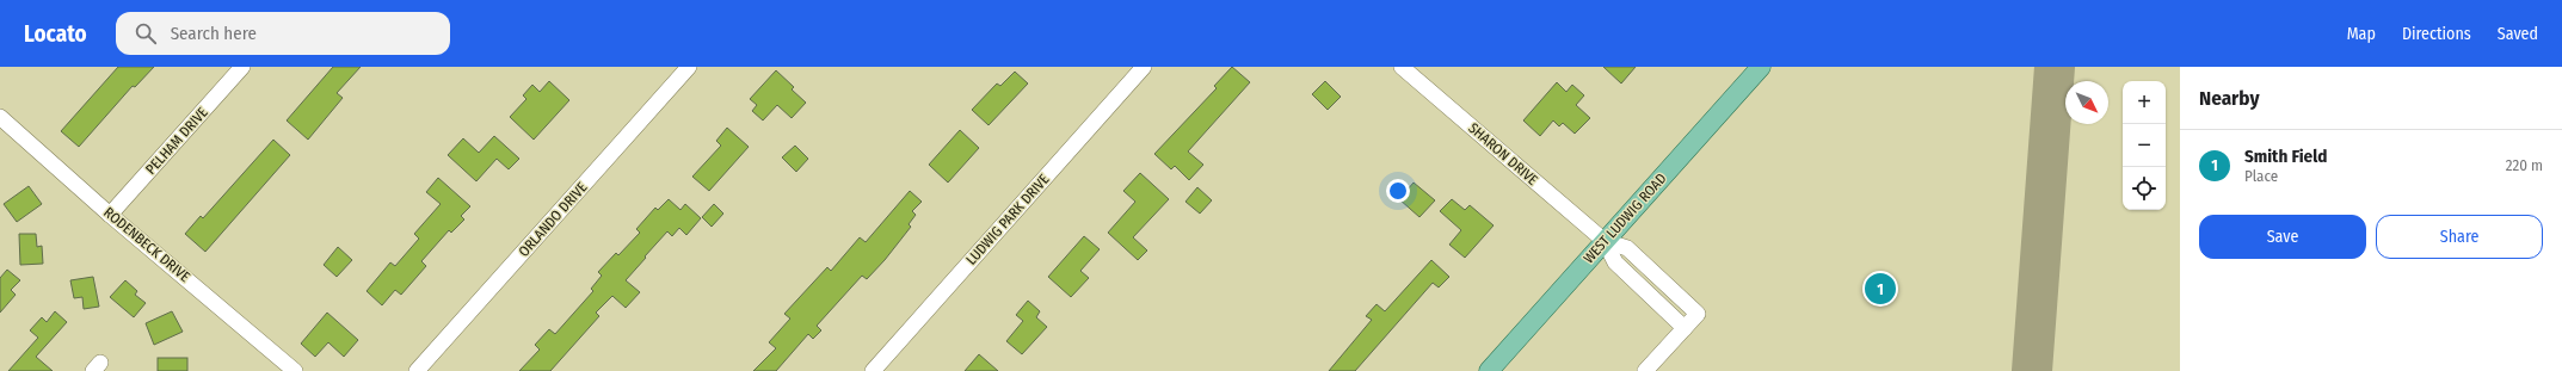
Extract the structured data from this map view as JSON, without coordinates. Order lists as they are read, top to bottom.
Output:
{
  "streets": {
    "main road": ["WEST LUDWIG ROAD"],
    "street": [
      "PELHAM DRIVE",
      "SHARON DRIVE",
      "ORLANDO DRIVE",
      "LUDWIG PARK DRIVE",
      "RODENBECK DRIVE"
    ]
  },
  "crossings": [
    ["PELHAM DRIVE", "RODENBECK DRIVE"],
    ["SHARON DRIVE", "WEST LUDWIG ROAD"]
  ],
  "north": "bottom right",
  "page": {
    "header": "Locato",
    "search": "Search here",
    "nav": ["Map", "Directions", "Saved"],
    "heading": "Nearby",
    "map_buttons": ["+", "−"],
    "list": [
      {
        "mark": "1",
        "name": "Smith Field",
        "note": "Place",
        "value": "220 m"
      }
    ],
    "buttons": ["Save", "Share"],
    "pins": "1"
  }
}
